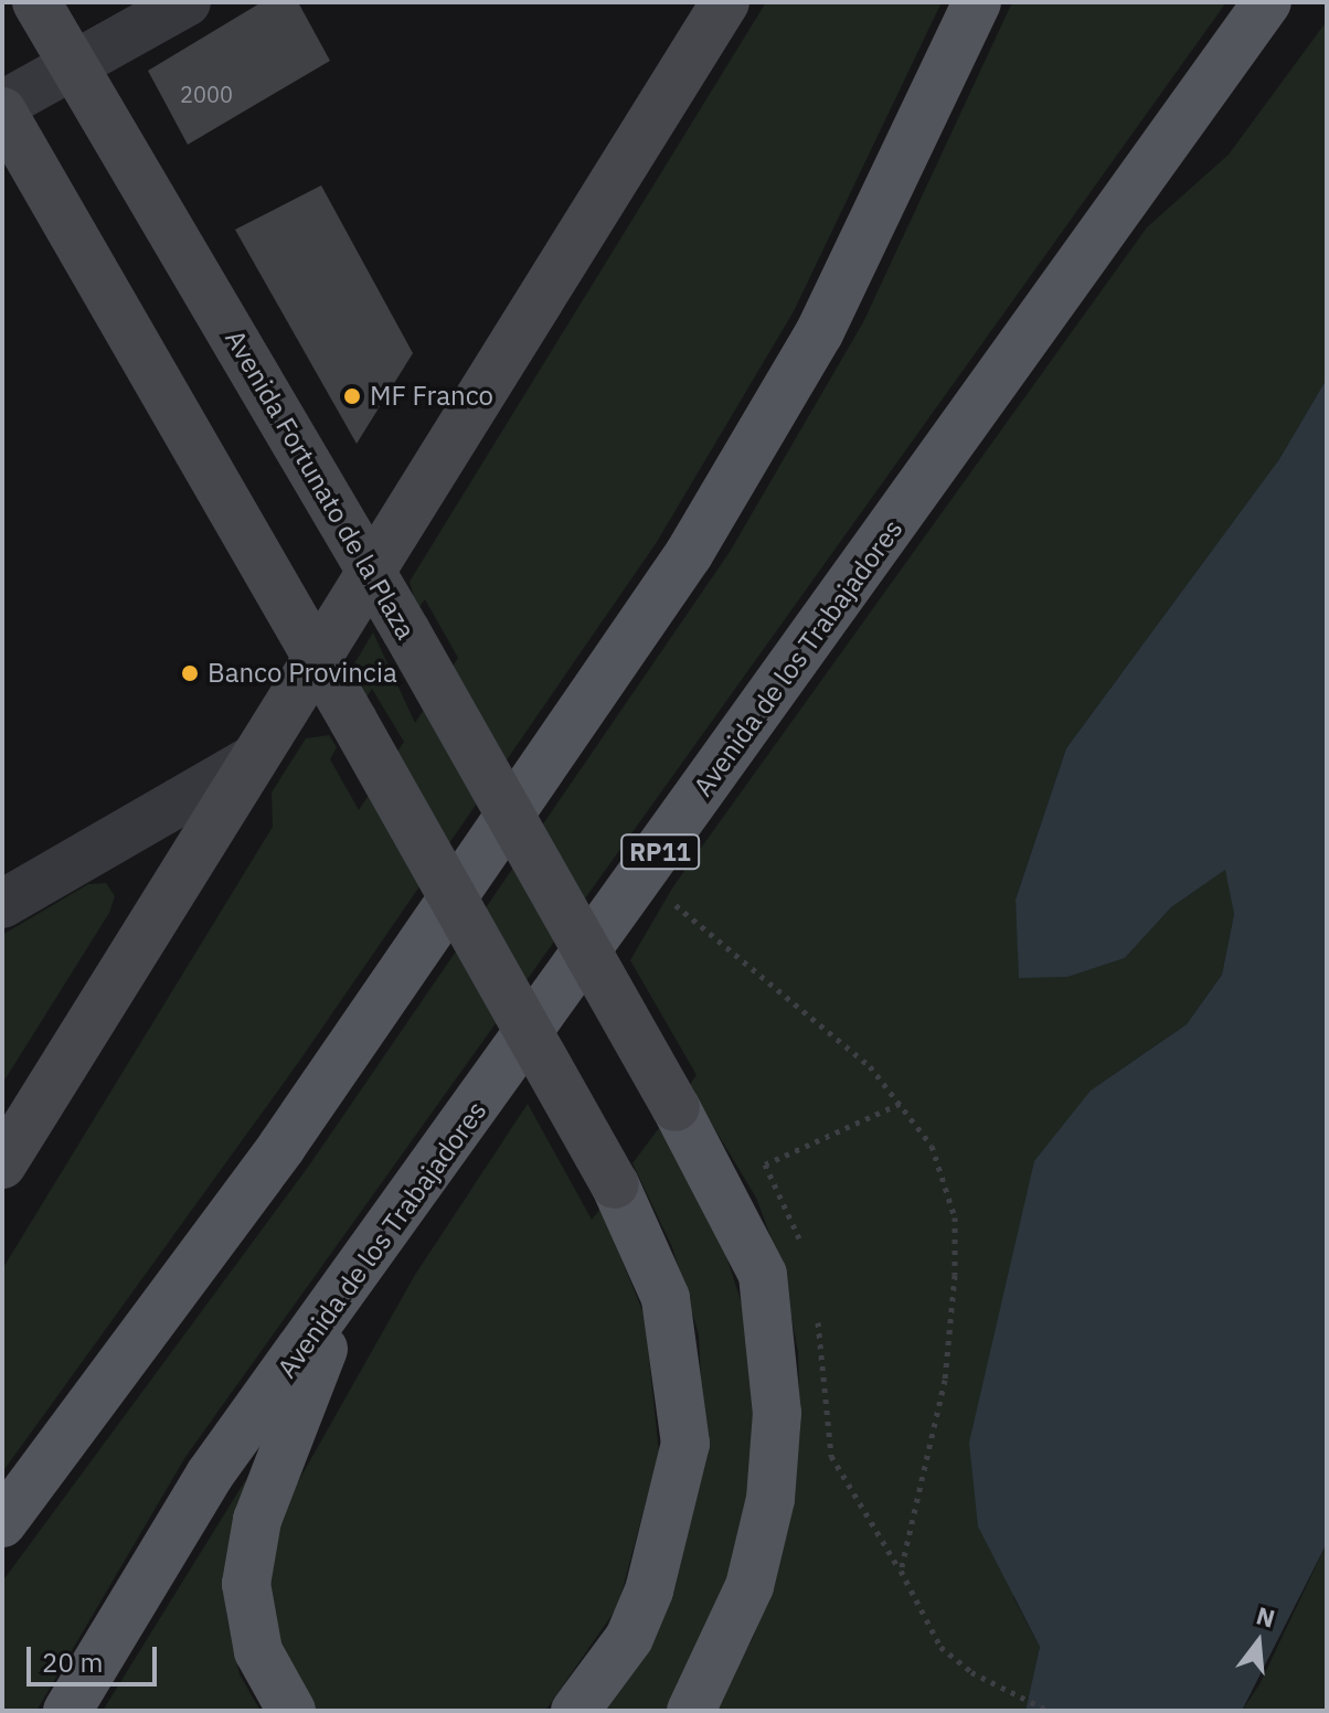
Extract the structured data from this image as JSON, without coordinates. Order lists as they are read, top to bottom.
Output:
{
  "streets": {
    "main road": ["Avenida Fortunato de la Plaza", "Avenida de los Trabajadores", "RP11"]
  },
  "places": ["MF Franco", "Banco Provincia"],
  "house_numbers": ["2000"],
  "scale_bar": "20 m",
  "north": "top"
}
